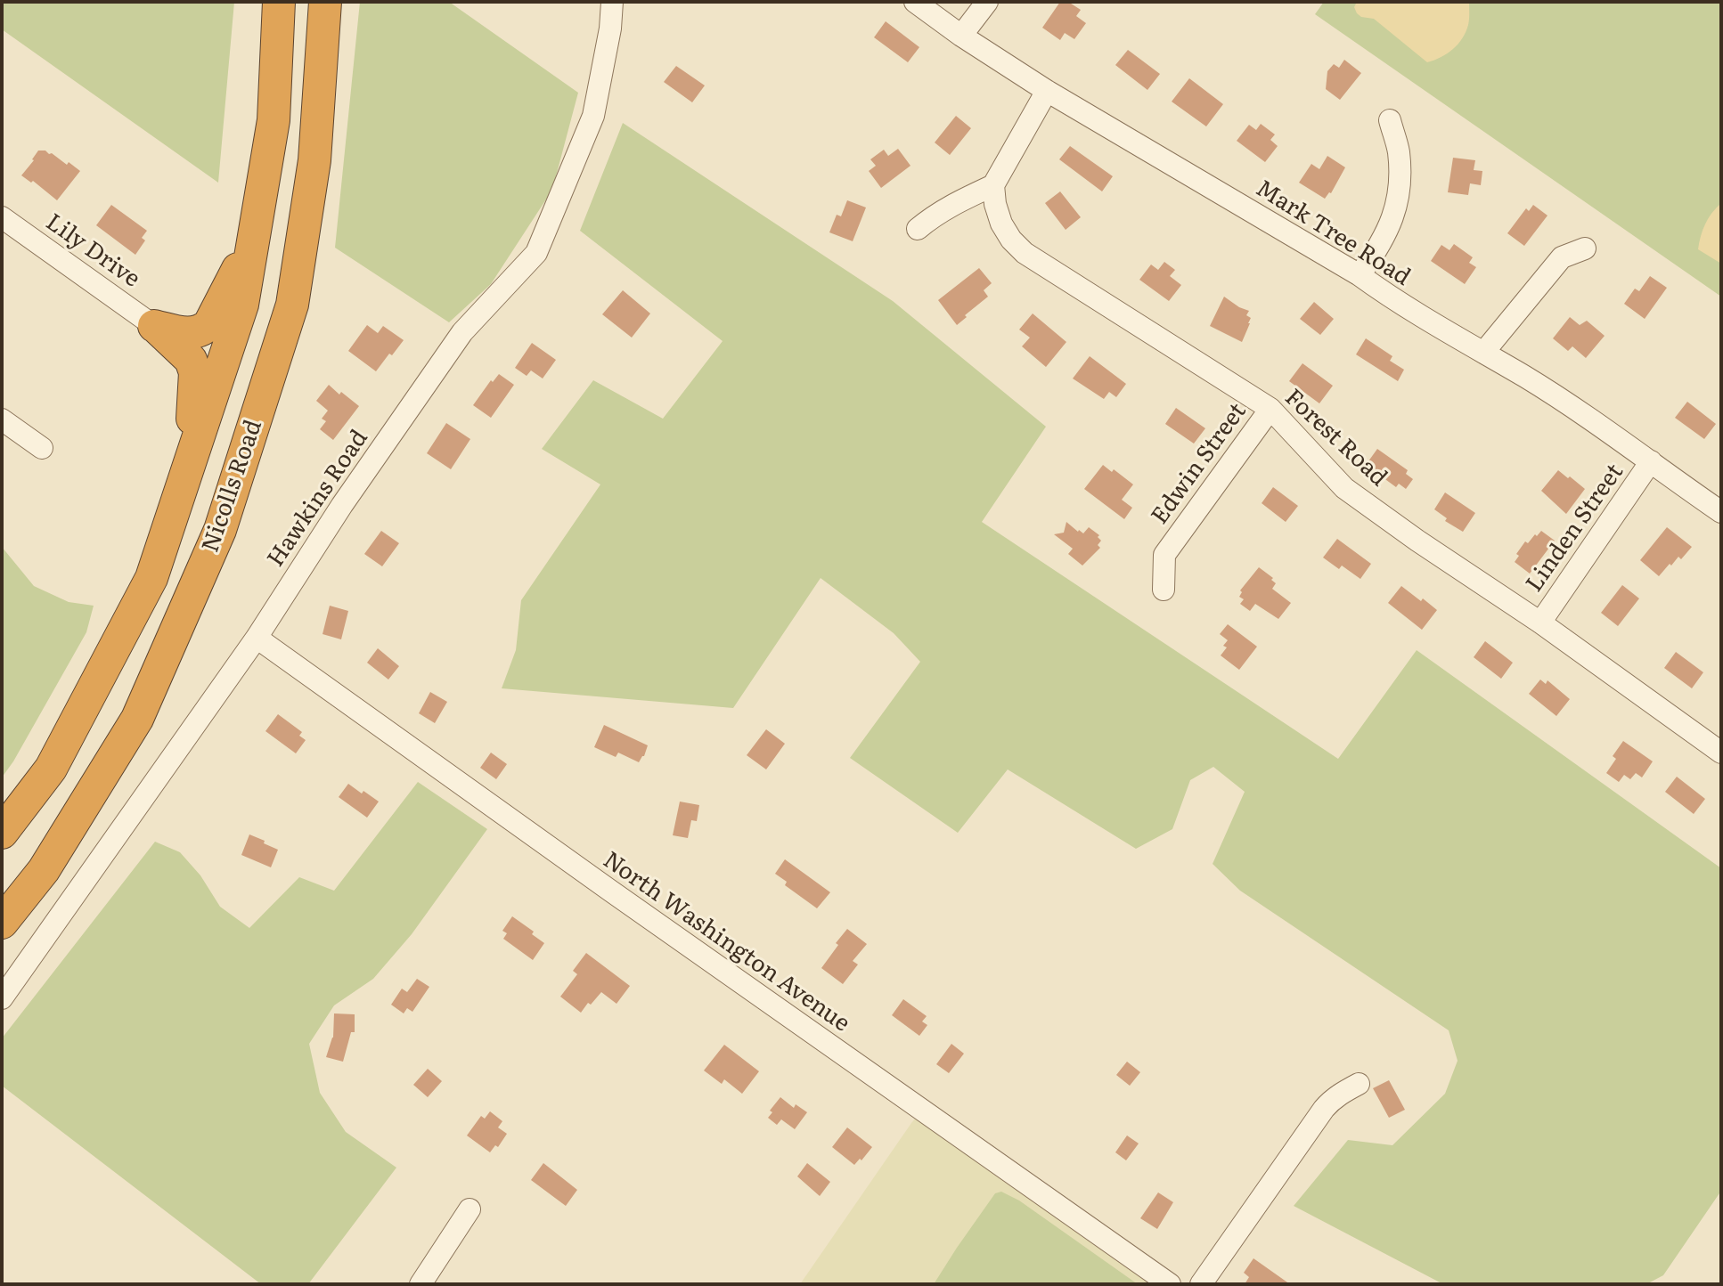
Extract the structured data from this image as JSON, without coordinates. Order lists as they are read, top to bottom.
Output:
{
  "streets": {
    "highway": ["Nicolls Road"],
    "street": [
      "Mark Tree Road",
      "Lily Drive",
      "Forest Road",
      "Edwin Street",
      "Hawkins Road",
      "Linden Street",
      "North Washington Avenue"
    ]
  },
  "crossings": [
    ["Mark Tree Road", "Linden Street"],
    ["Forest Road", "Edwin Street"],
    ["Forest Road", "Linden Street"],
    ["Hawkins Road", "North Washington Avenue"]
  ]
}
